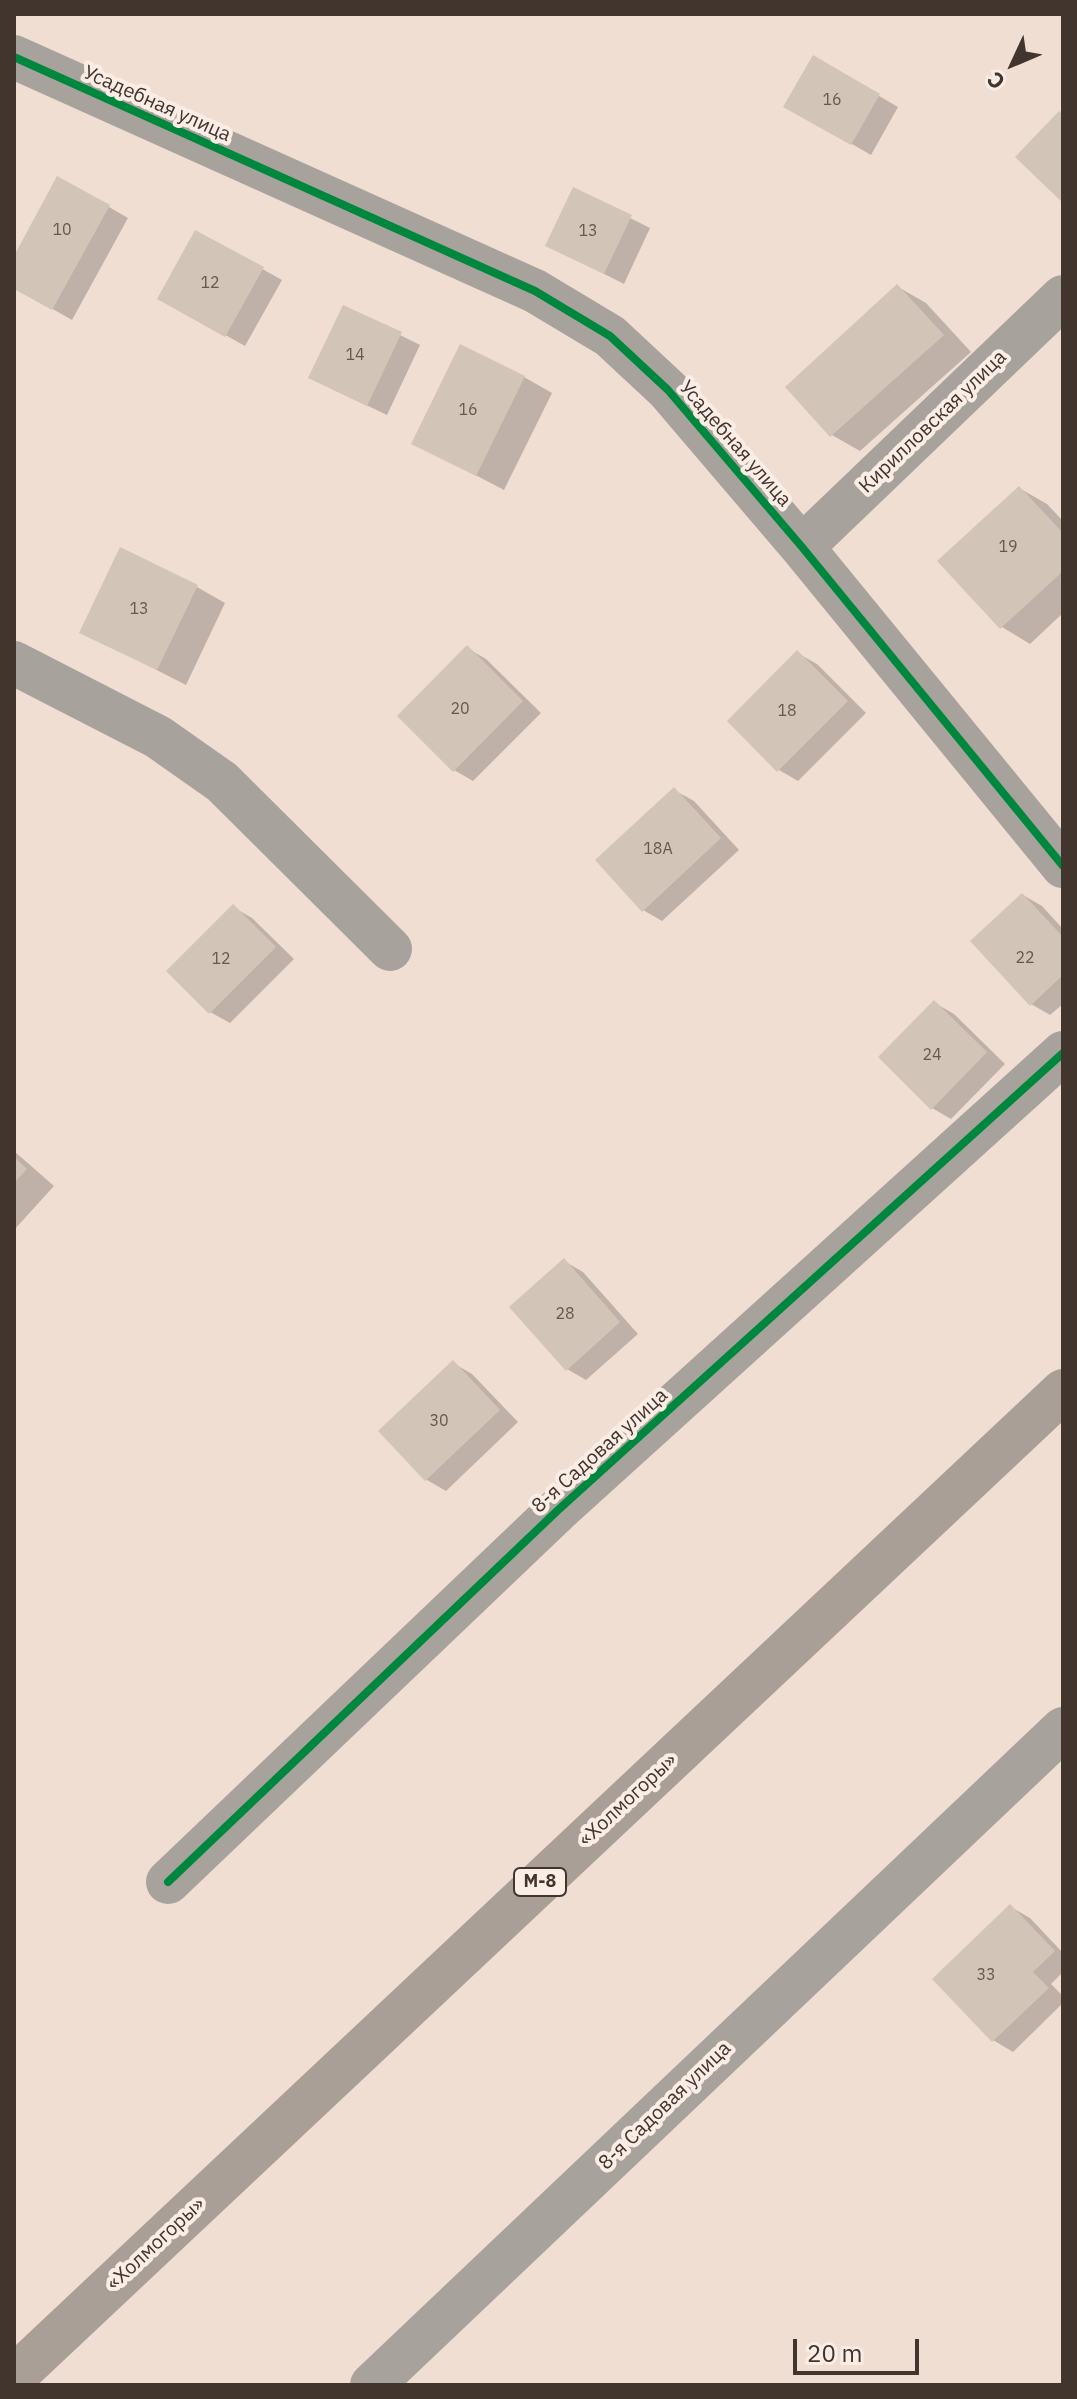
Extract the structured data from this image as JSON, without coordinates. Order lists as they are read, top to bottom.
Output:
{
  "streets": {
    "highway": ["«Холмогоры»", "М-8"],
    "street": ["Усадебная улица", "Кирилловская улица", "8-я Садовая улица"]
  },
  "crossings": [
    ["Усадебная улица", "Кирилловская улица"]
  ],
  "house_numbers": [
    "16",
    "10",
    "13",
    "12",
    "14",
    "16",
    "19",
    "13",
    "20",
    "18",
    "18А",
    "22",
    "12",
    "24",
    "28",
    "30",
    "33"
  ],
  "scale_bar": "20 m",
  "north": "bottom left"
}
